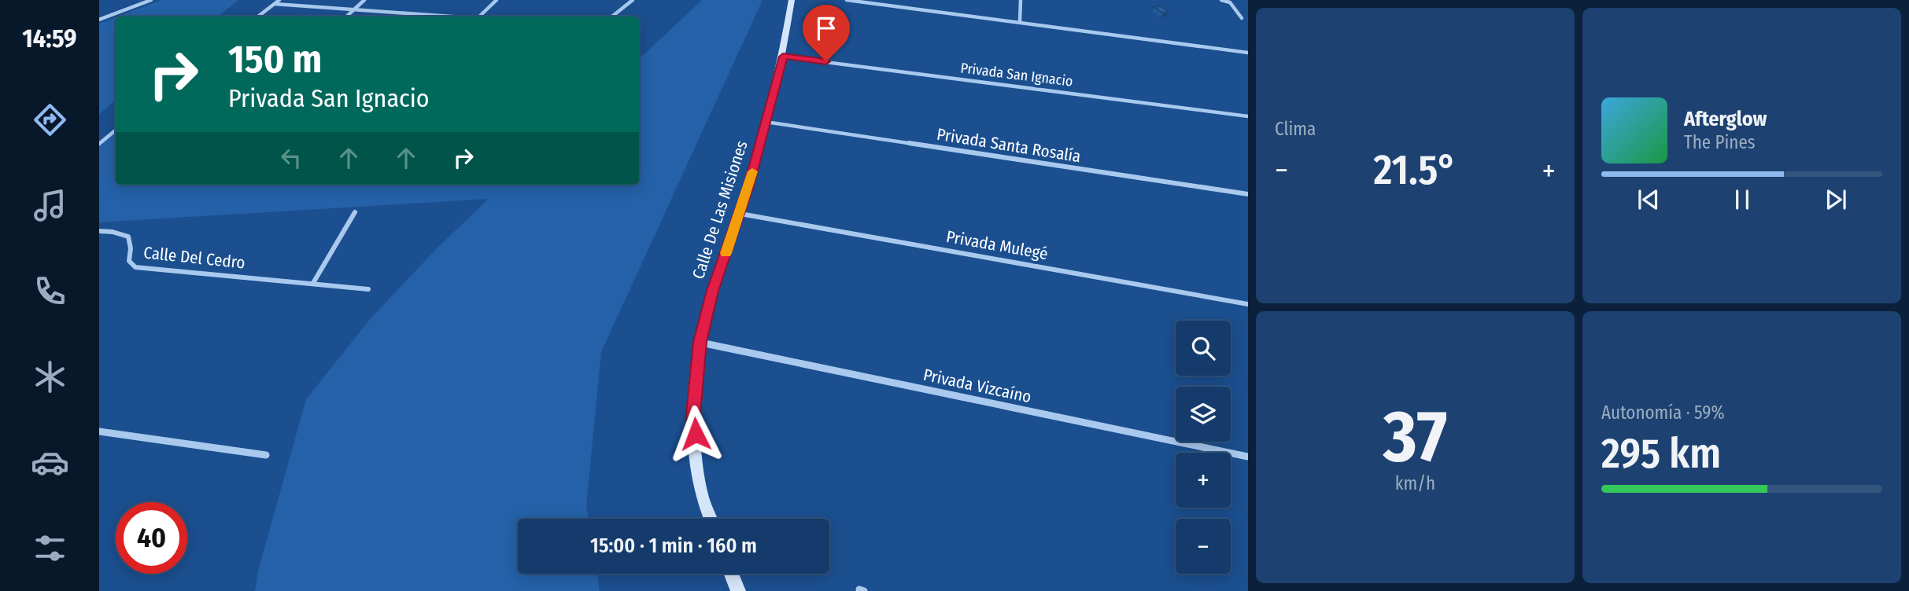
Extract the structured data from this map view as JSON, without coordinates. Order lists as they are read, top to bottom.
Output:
{
  "streets": {
    "street": [
      "Privada San Ignacio",
      "Privada Santa Rosalía",
      "Calle De Las Misiones",
      "Privada Mulegé",
      "Calle Del Cedro",
      "Privada Vizcaíno"
    ]
  },
  "crossings": [
    ["Privada San Ignacio", "Calle De Las Misiones"],
    ["Privada Santa Rosalía", "Calle De Las Misiones"],
    ["Calle De Las Misiones", "Privada Mulegé"],
    ["Calle De Las Misiones", "Privada Vizcaíno"]
  ],
  "page": {
    "tabs": "14:59",
    "tile": [
      "Clima",
      ["37", "km/h"],
      ["Autonomía · 59%", "295 km"]
    ],
    "turn": ["150 m", "Privada San Ignacio"],
    "song": ["Afterglow", "The Pines"],
    "heat": ["−", "21.5°", "+"],
    "map_buttons": ["+", "−"],
    "limit": "40",
    "trip": "15:00 · 1 min · 160 m"
  }
}
